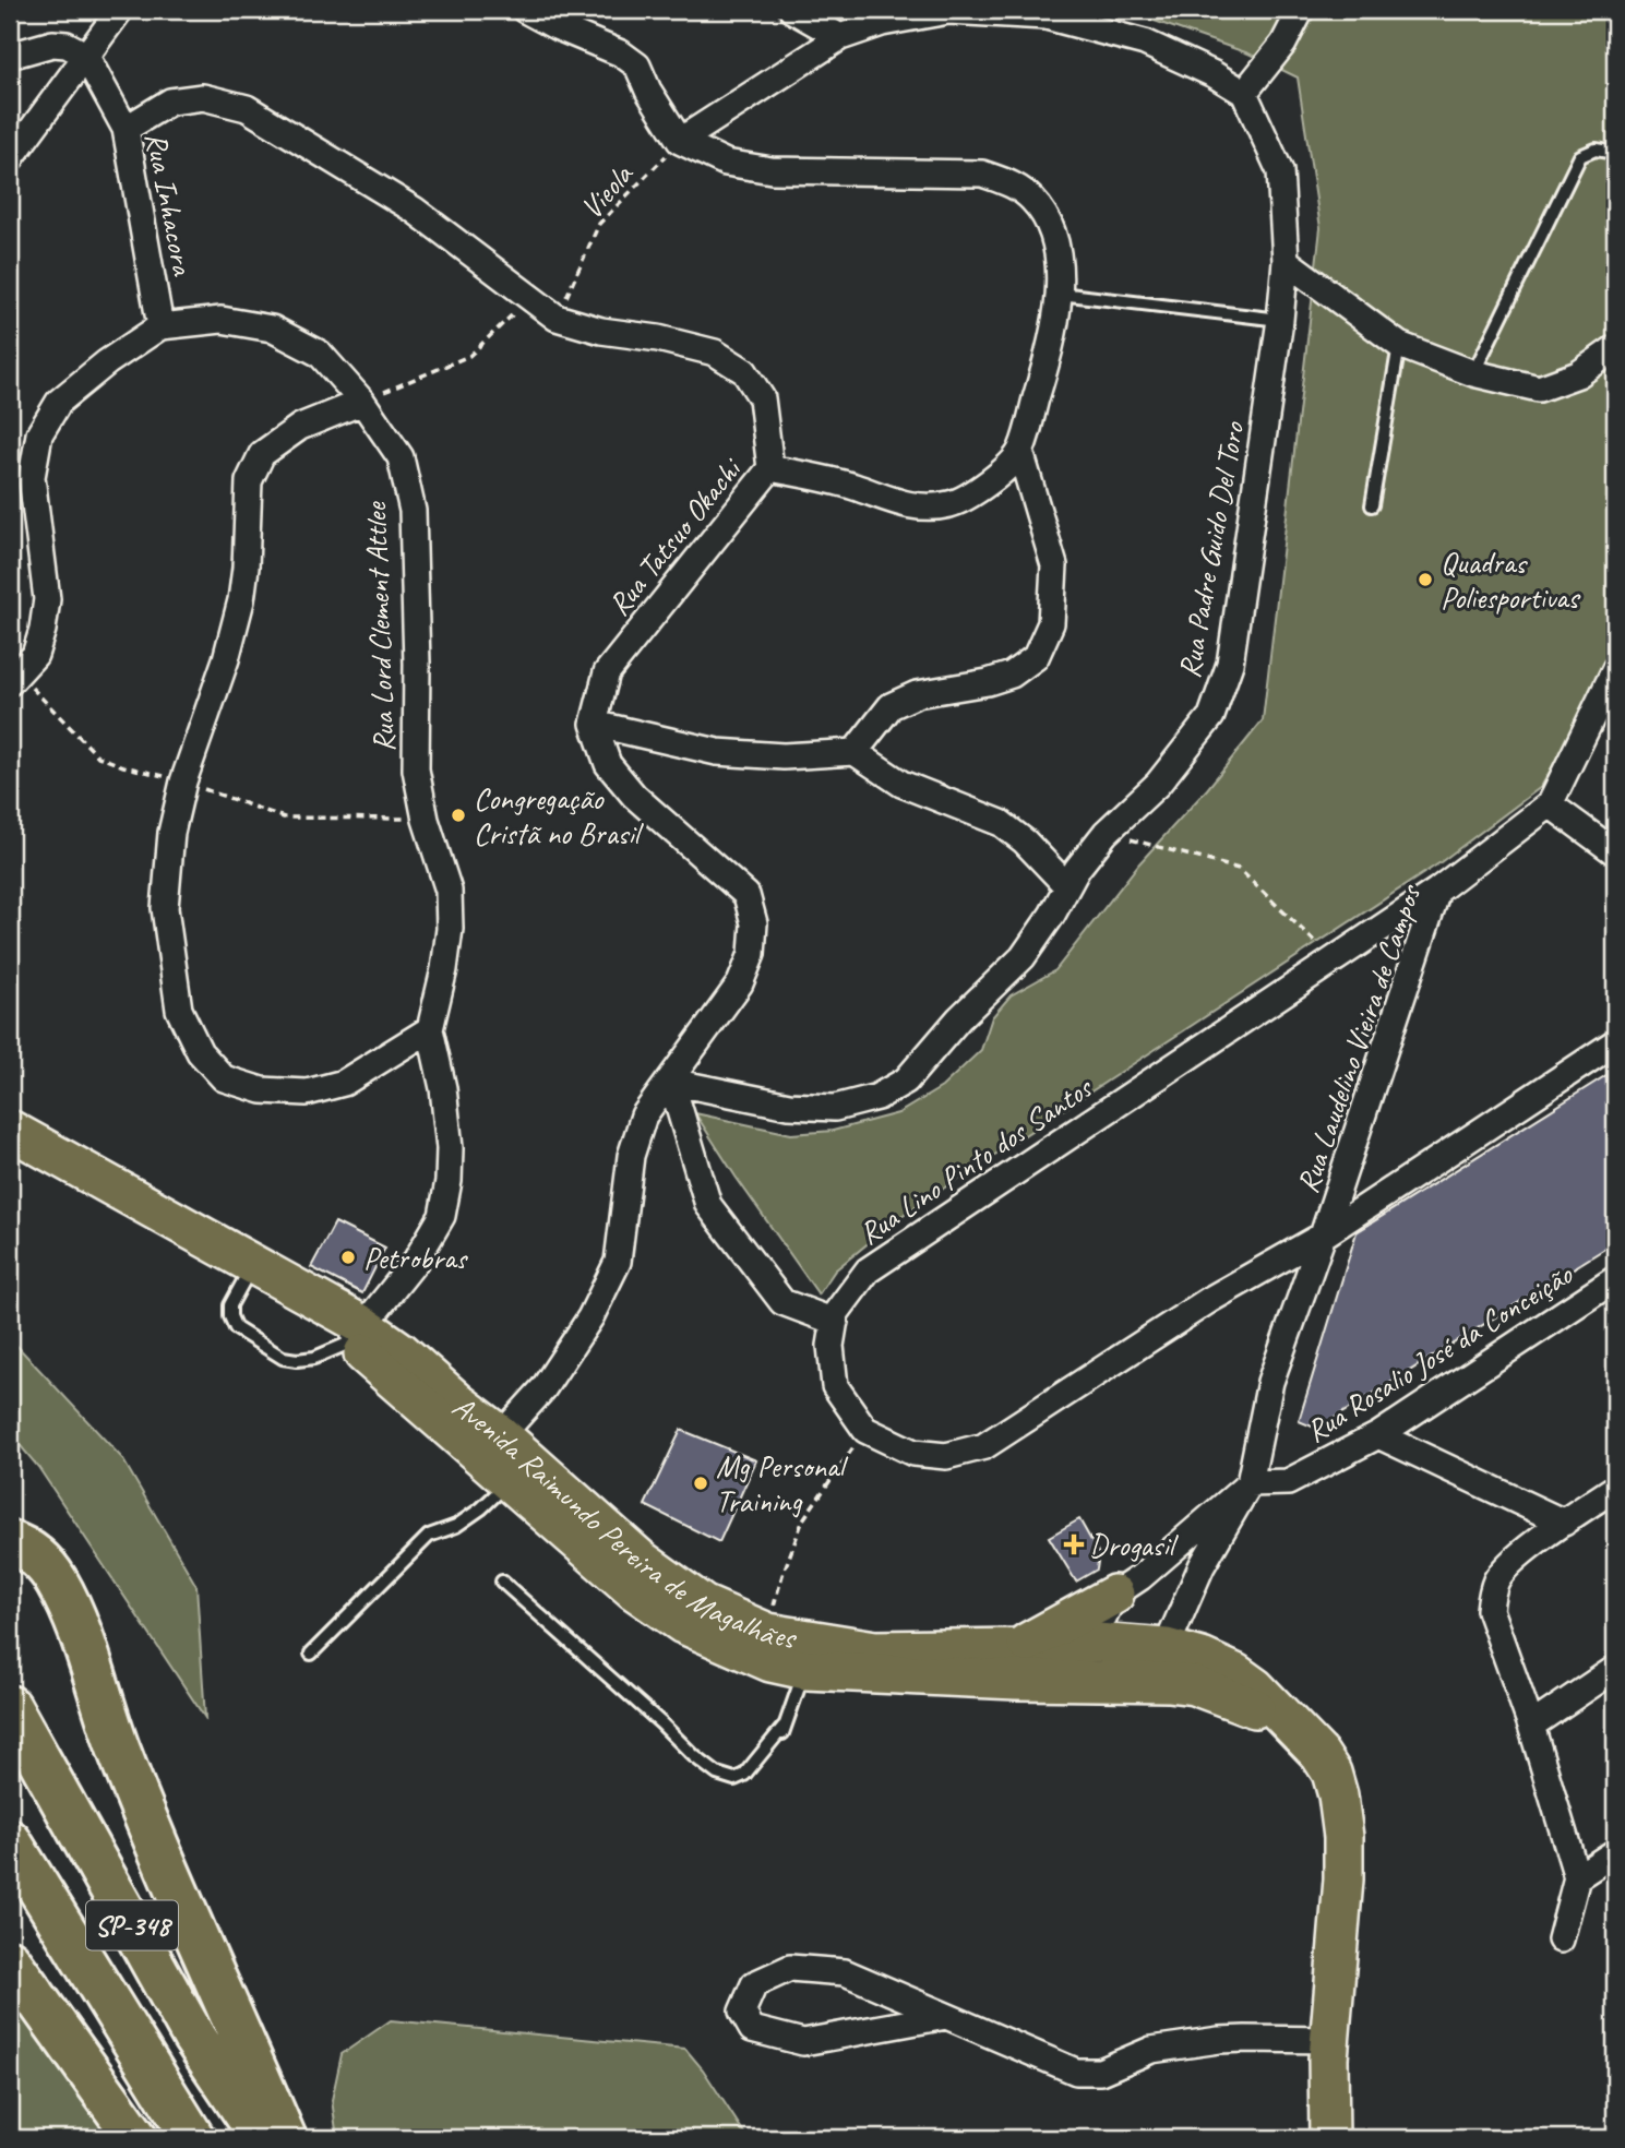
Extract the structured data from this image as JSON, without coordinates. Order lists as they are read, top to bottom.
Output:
{
  "streets": {
    "highway": ["SP-348"],
    "main road": ["Avenida Raimundo Pereira de Magalhães"],
    "street": [
      "Rua Inhacora",
      "Rua Tatsuo Okachi",
      "Rua Padre Guido Del Toro",
      "Rua Lord Clement Attlee",
      "Rua Laudelino Vieira de Campos",
      "Rua Lino Pinto dos Santos",
      "Rua Rosalio José da Conceição"
    ],
    "path": ["Vieola"]
  },
  "crossings": [
    ["Vieola", "Rua Tatsuo Okachi"],
    ["Rua Inhacora", "Rua Tatsuo Okachi"],
    ["Rua Inhacora", "Rua Lord Clement Attlee"],
    ["Rua Lord Clement Attlee", "Avenida Raimundo Pereira de Magalhães"],
    ["Rua Laudelino Vieira de Campos", "Rua Lino Pinto dos Santos"],
    ["Rua Laudelino Vieira de Campos", "Rua Rosalio José da Conceição"]
  ],
  "places": {
    "other": [
      "Quadras Poliesportivas",
      "Congregação Cristã no Brasil",
      "Petrobras",
      "Mg Personal Training"
    ],
    "health": ["Drogasil"]
  }
}
